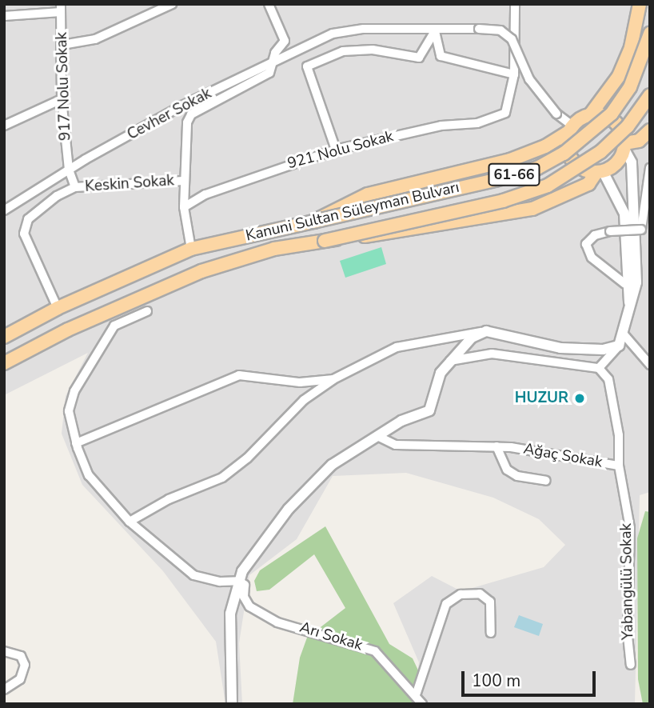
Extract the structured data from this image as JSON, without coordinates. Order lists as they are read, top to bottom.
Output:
{
  "streets": {
    "main road": ["61-66", "Kanuni Sultan Süleyman Bulvarı"],
    "street": [
      "917 Nolu Sokak",
      "Cevher Sokak",
      "921 Nolu Sokak",
      "Keskin Sokak",
      "Ağaç Sokak",
      "Yabangülü Sokak",
      "Arı Sokak"
    ]
  },
  "crossings": [
    ["917 Nolu Sokak", "Cevher Sokak"],
    ["Cevher Sokak", "61-66"],
    ["61-66", "Kanuni Sultan Süleyman Bulvarı"],
    ["Ağaç Sokak", "Yabangülü Sokak"]
  ],
  "places": ["HUZUR"],
  "scale_bar": "100 m"
}
